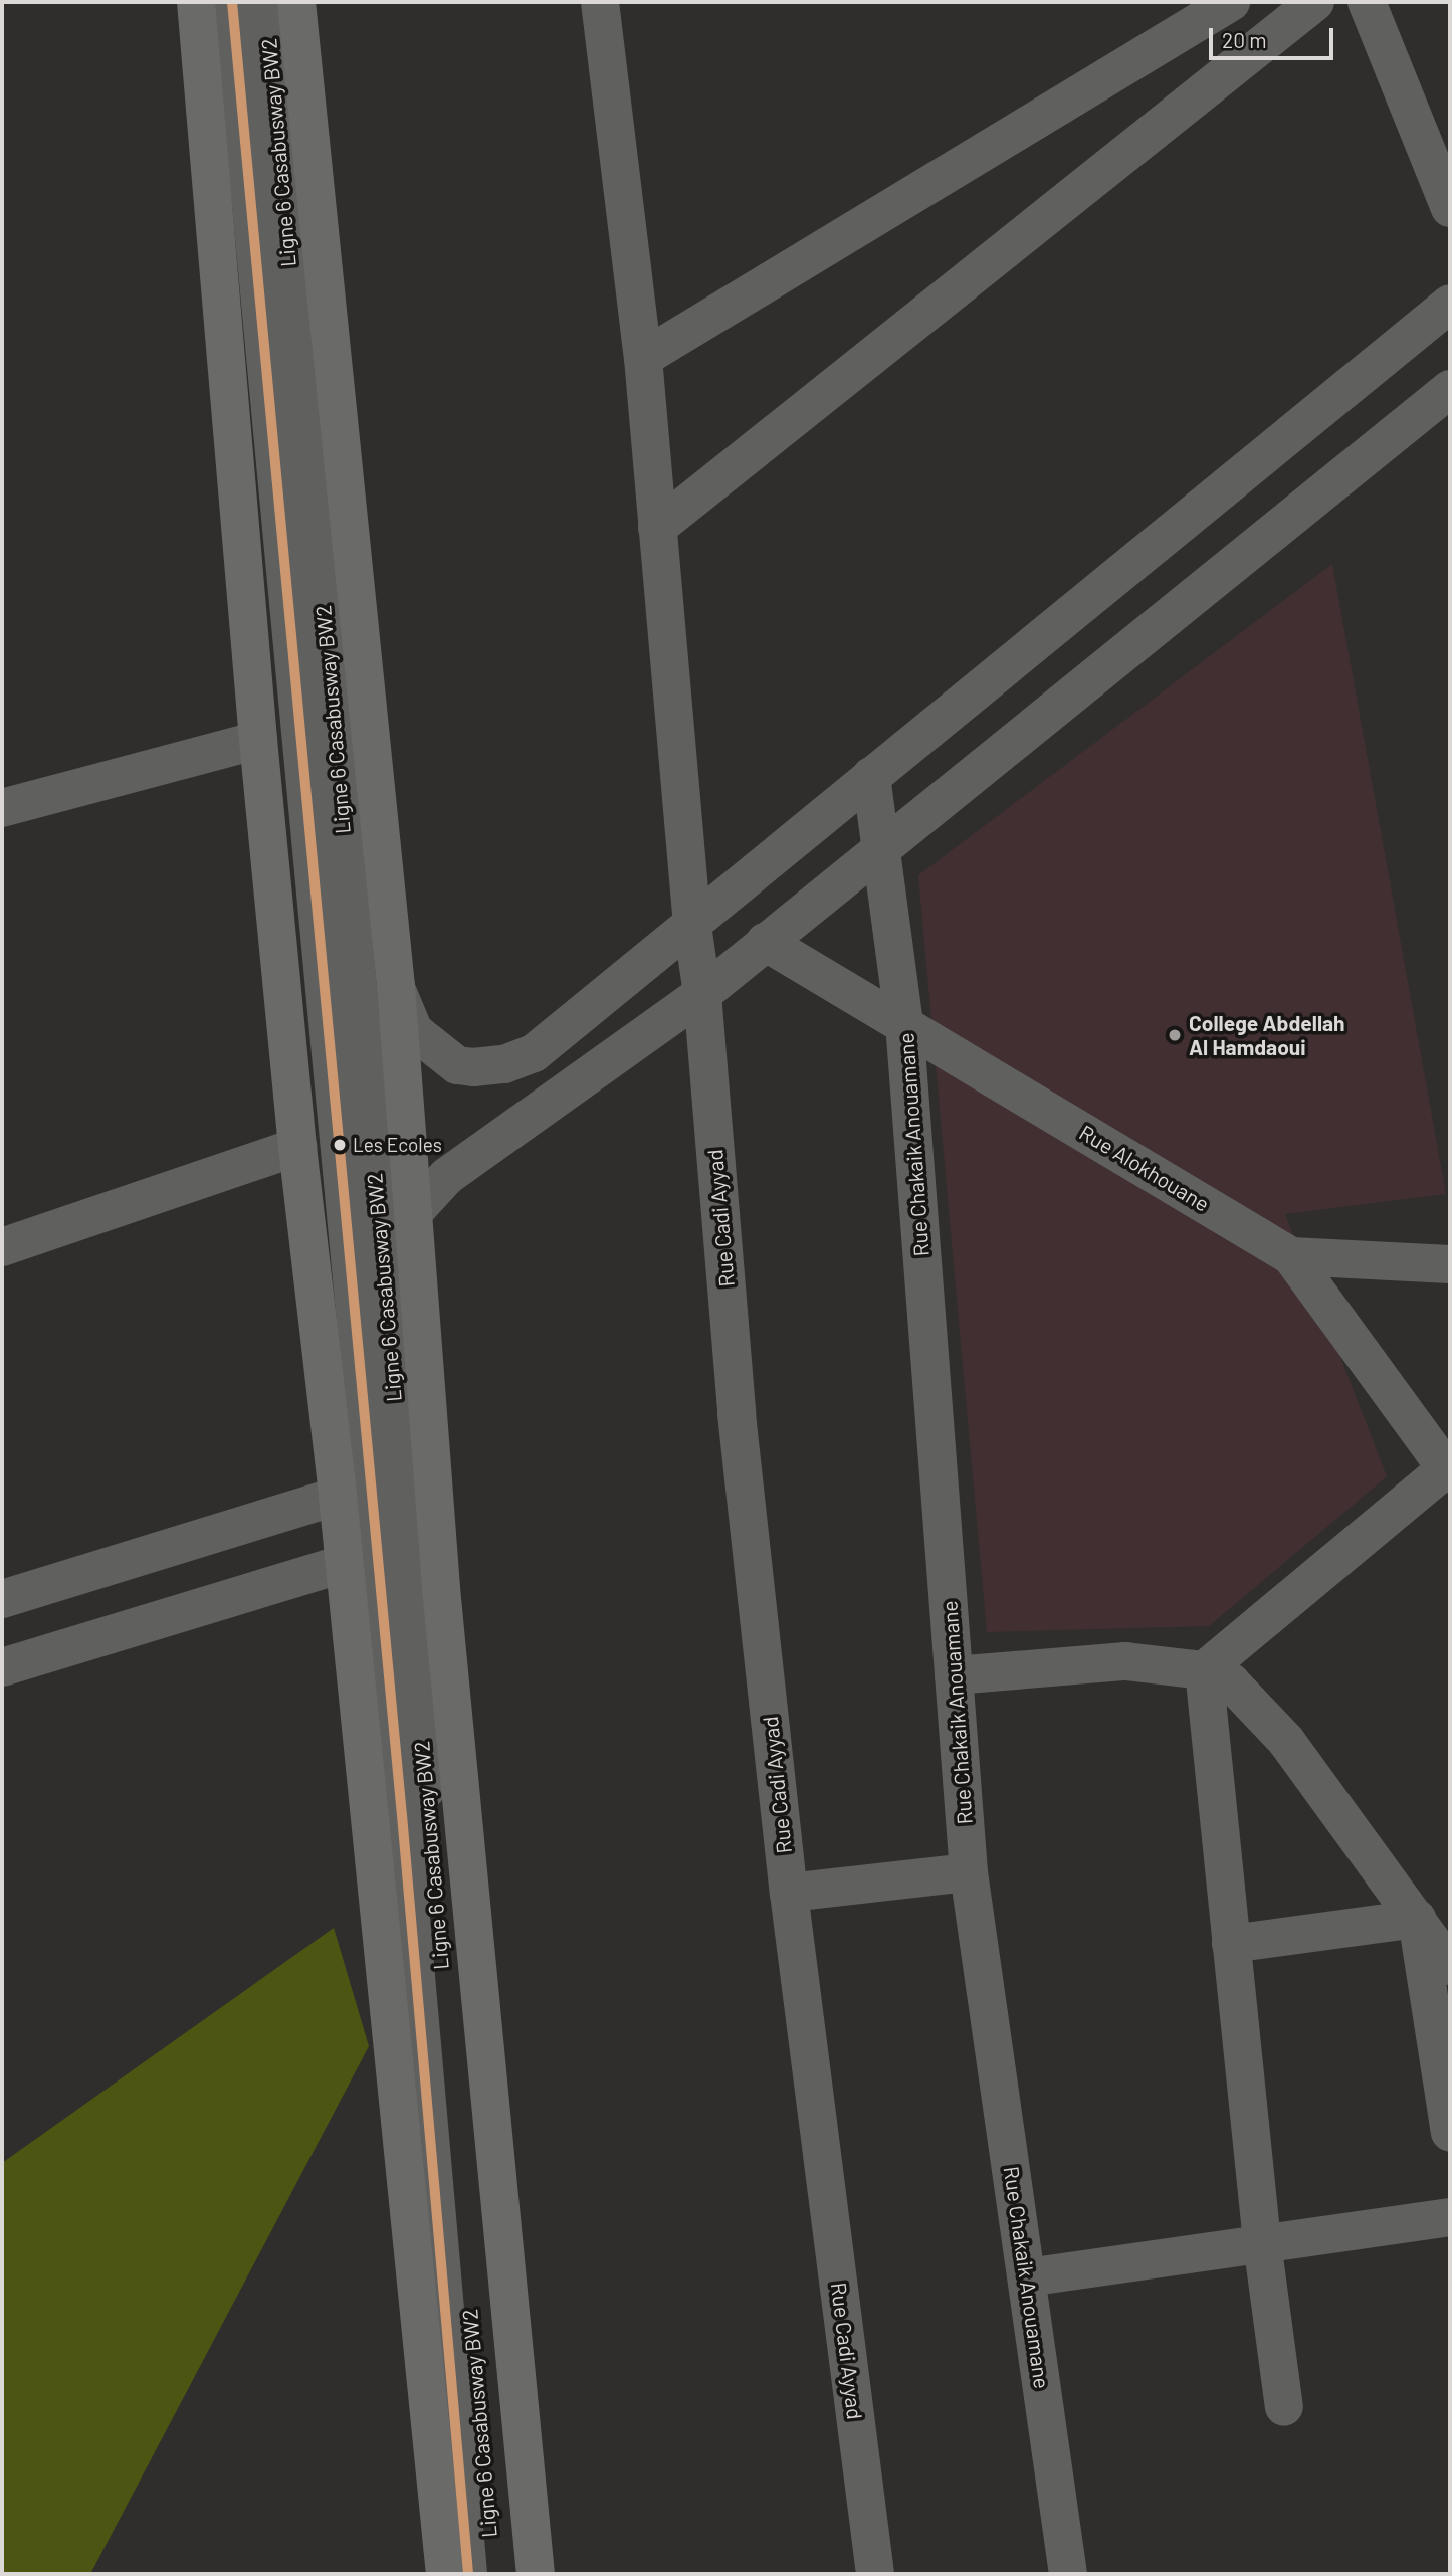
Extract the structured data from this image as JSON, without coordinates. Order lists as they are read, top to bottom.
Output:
{
  "streets": {
    "street": [
      "Ligne 6 Casabusway BW2",
      "Rue Chakaik Anouamane",
      "Rue Alokhouane",
      "Rue Cadi Ayyad"
    ]
  },
  "crossings": [
    ["Rue Chakaik Anouamane", "Rue Alokhouane"]
  ],
  "places": ["College Abdellah Al Hamdaoui", "Les Ecoles"],
  "lines": ["transit line BW2"],
  "scale_bar": "20 m"
}
